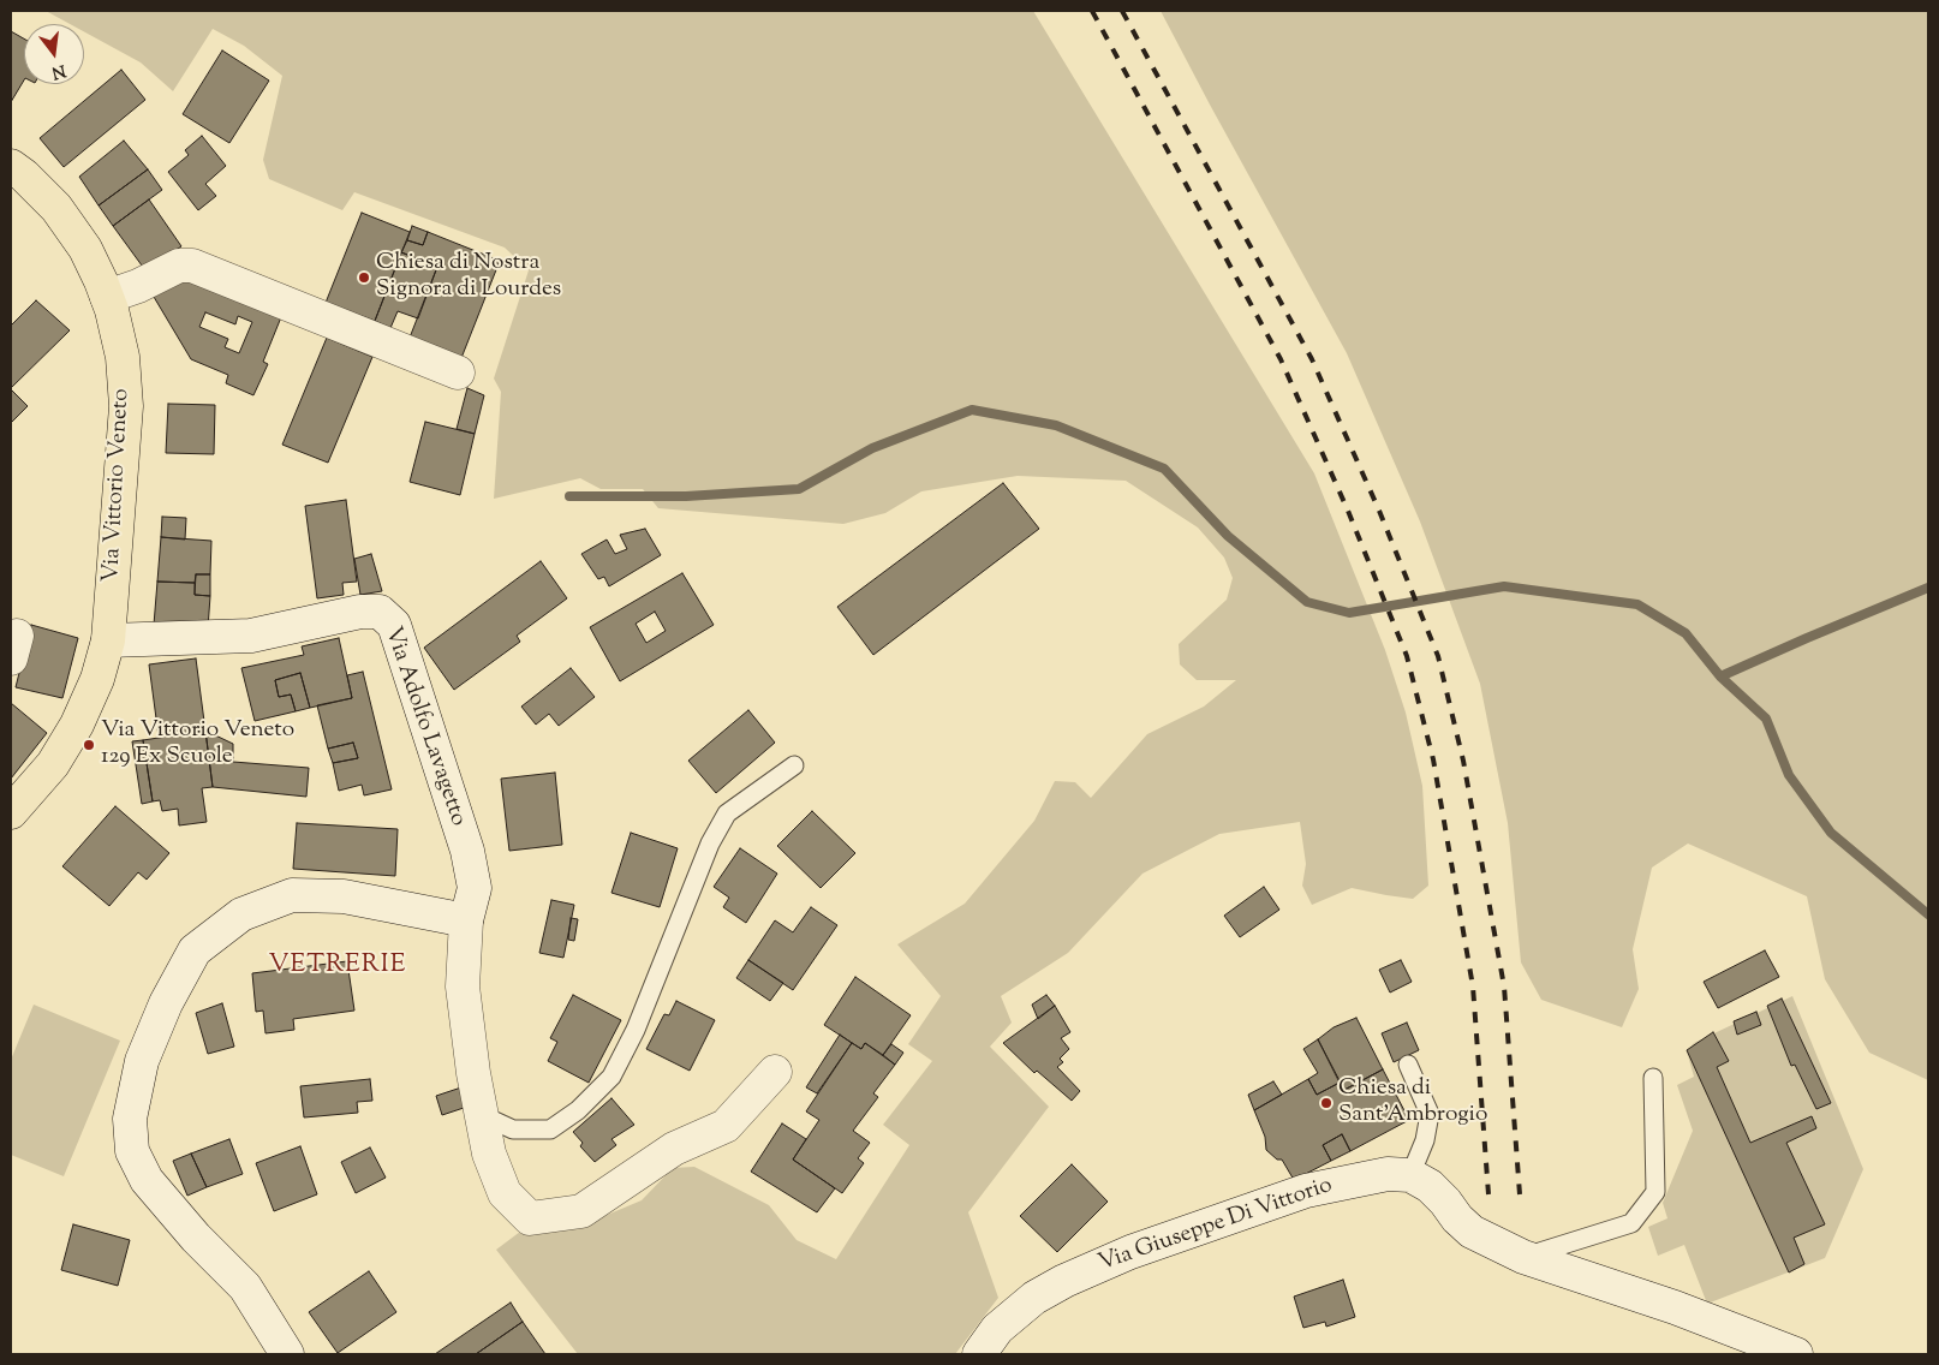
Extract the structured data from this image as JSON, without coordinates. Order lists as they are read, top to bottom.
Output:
{
  "streets": {
    "main road": ["Via Vittorio Veneto"],
    "street": ["Via Adolfo Lavagetto", "Via Giuseppe Di Vittorio"]
  },
  "crossings": [
    ["Via Vittorio Veneto", "Via Adolfo Lavagetto"]
  ],
  "districts": ["VETRERIE"],
  "places": ["Chiesa di Nostra Signora di Lourdes", "Via Vittorio Veneto 129 Ex Scuole", "Chiesa di Sant'Ambrogio"],
  "north": "bottom"
}
